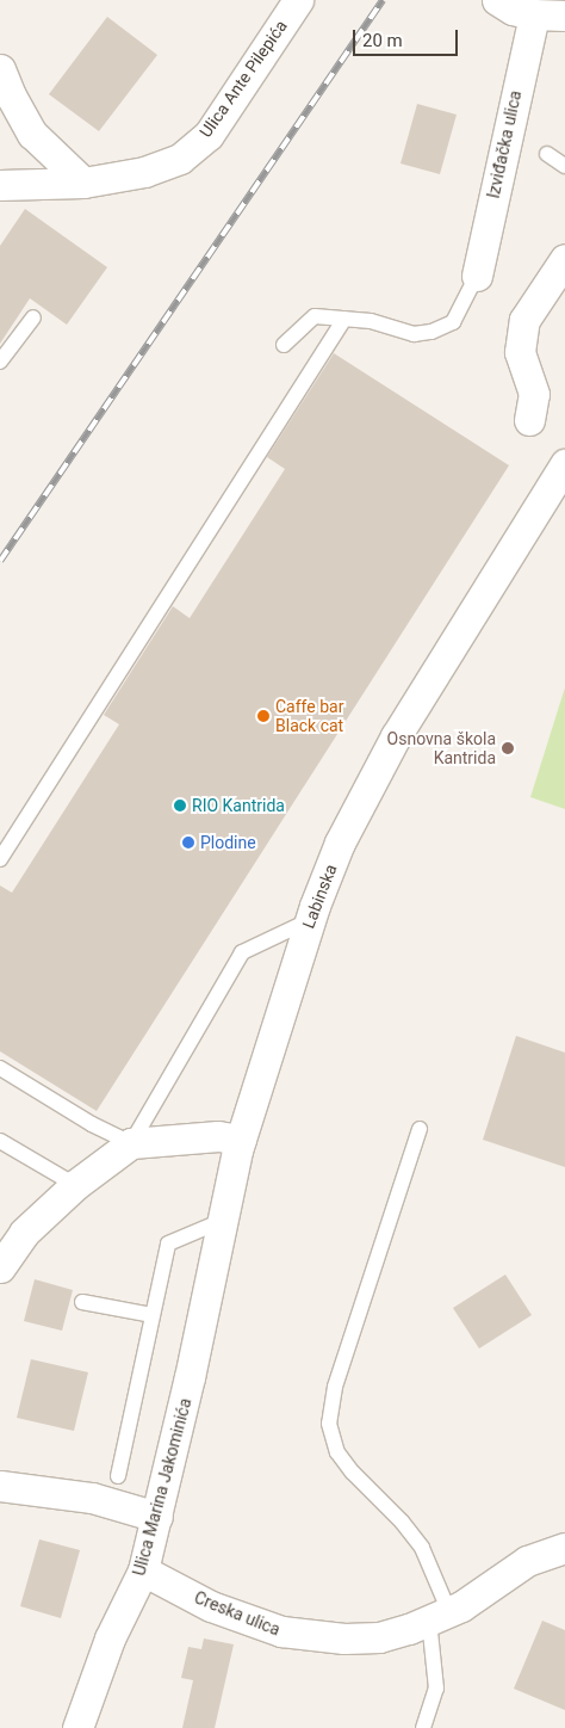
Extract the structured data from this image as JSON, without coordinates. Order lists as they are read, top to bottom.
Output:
{
  "streets": {
    "street": [
      "Ulica Ante Pilepića",
      "Izviđačka ulica",
      "Labinska",
      "Ulica Marina Jakominića",
      "Creska ulica"
    ]
  },
  "crossings": [
    ["Labinska", "Ulica Marina Jakominića"],
    ["Ulica Marina Jakominića", "Creska ulica"]
  ],
  "places": [
    "Caffe bar Black cat",
    "Osnovna škola Kantrida",
    "RIO Kantrida",
    "Plodine"
  ],
  "scale_bar": "20 m"
}
